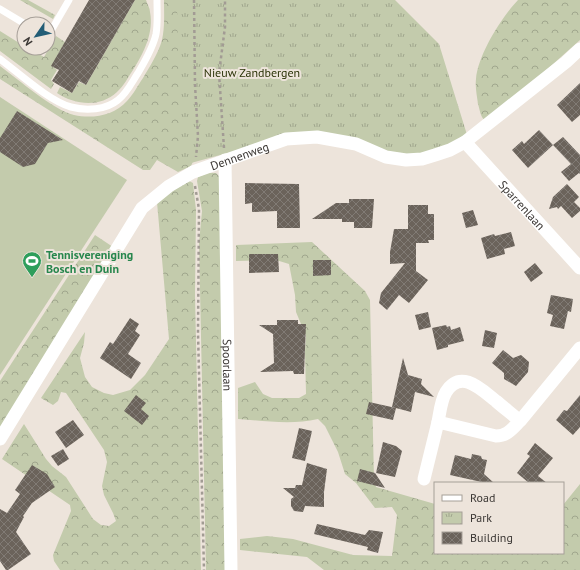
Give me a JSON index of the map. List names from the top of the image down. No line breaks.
{"streets":{"street":["Dennenweg","Sparrenlaan","Spoorlaan"]},"crossings":[["Dennenweg","Sparrenlaan"],["Dennenweg","Spoorlaan"]],"parks":["Nieuw Zandbergen"],"places":{"sports":["Tennisvereniging Bosch en Duin"]},"legend":["Road","Park","Building"],"north":"bottom left"}
